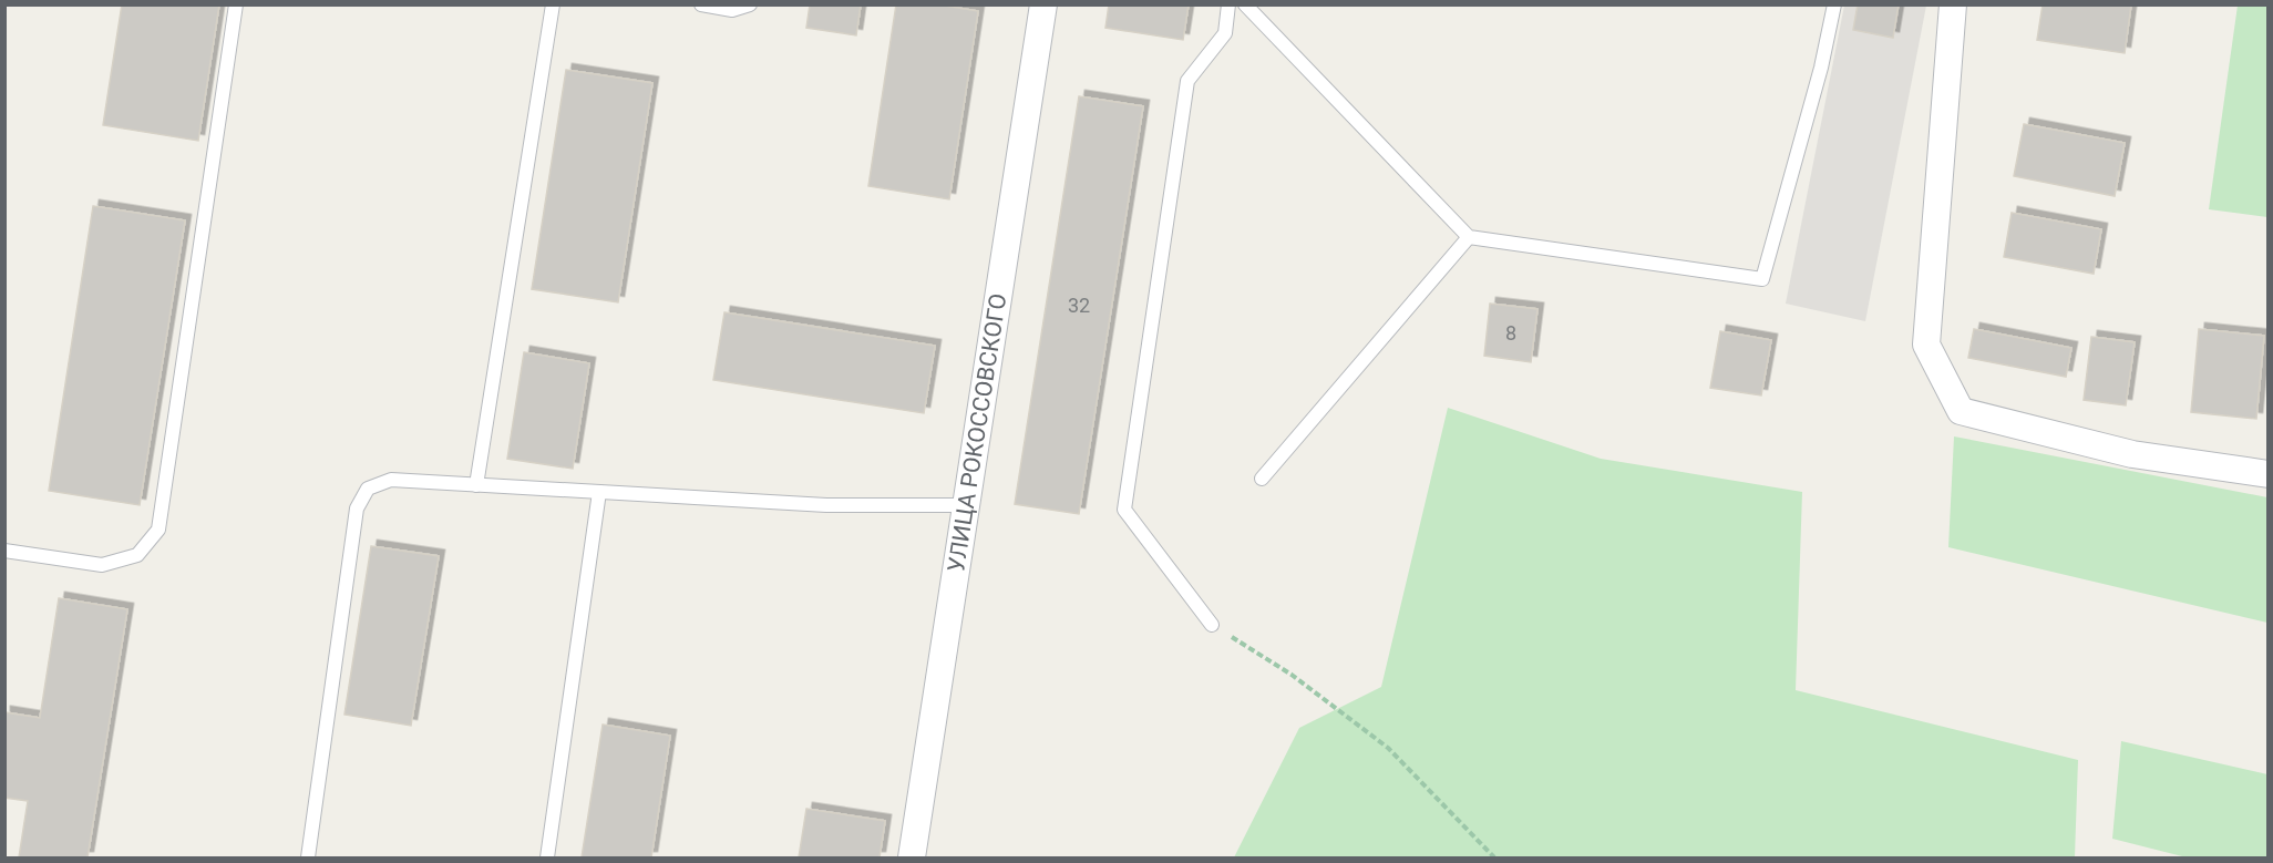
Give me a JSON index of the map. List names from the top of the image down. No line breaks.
{"streets":{"street":["УЛИЦА РОКОССОВСКОГО"]},"house_numbers":["32","8"]}
